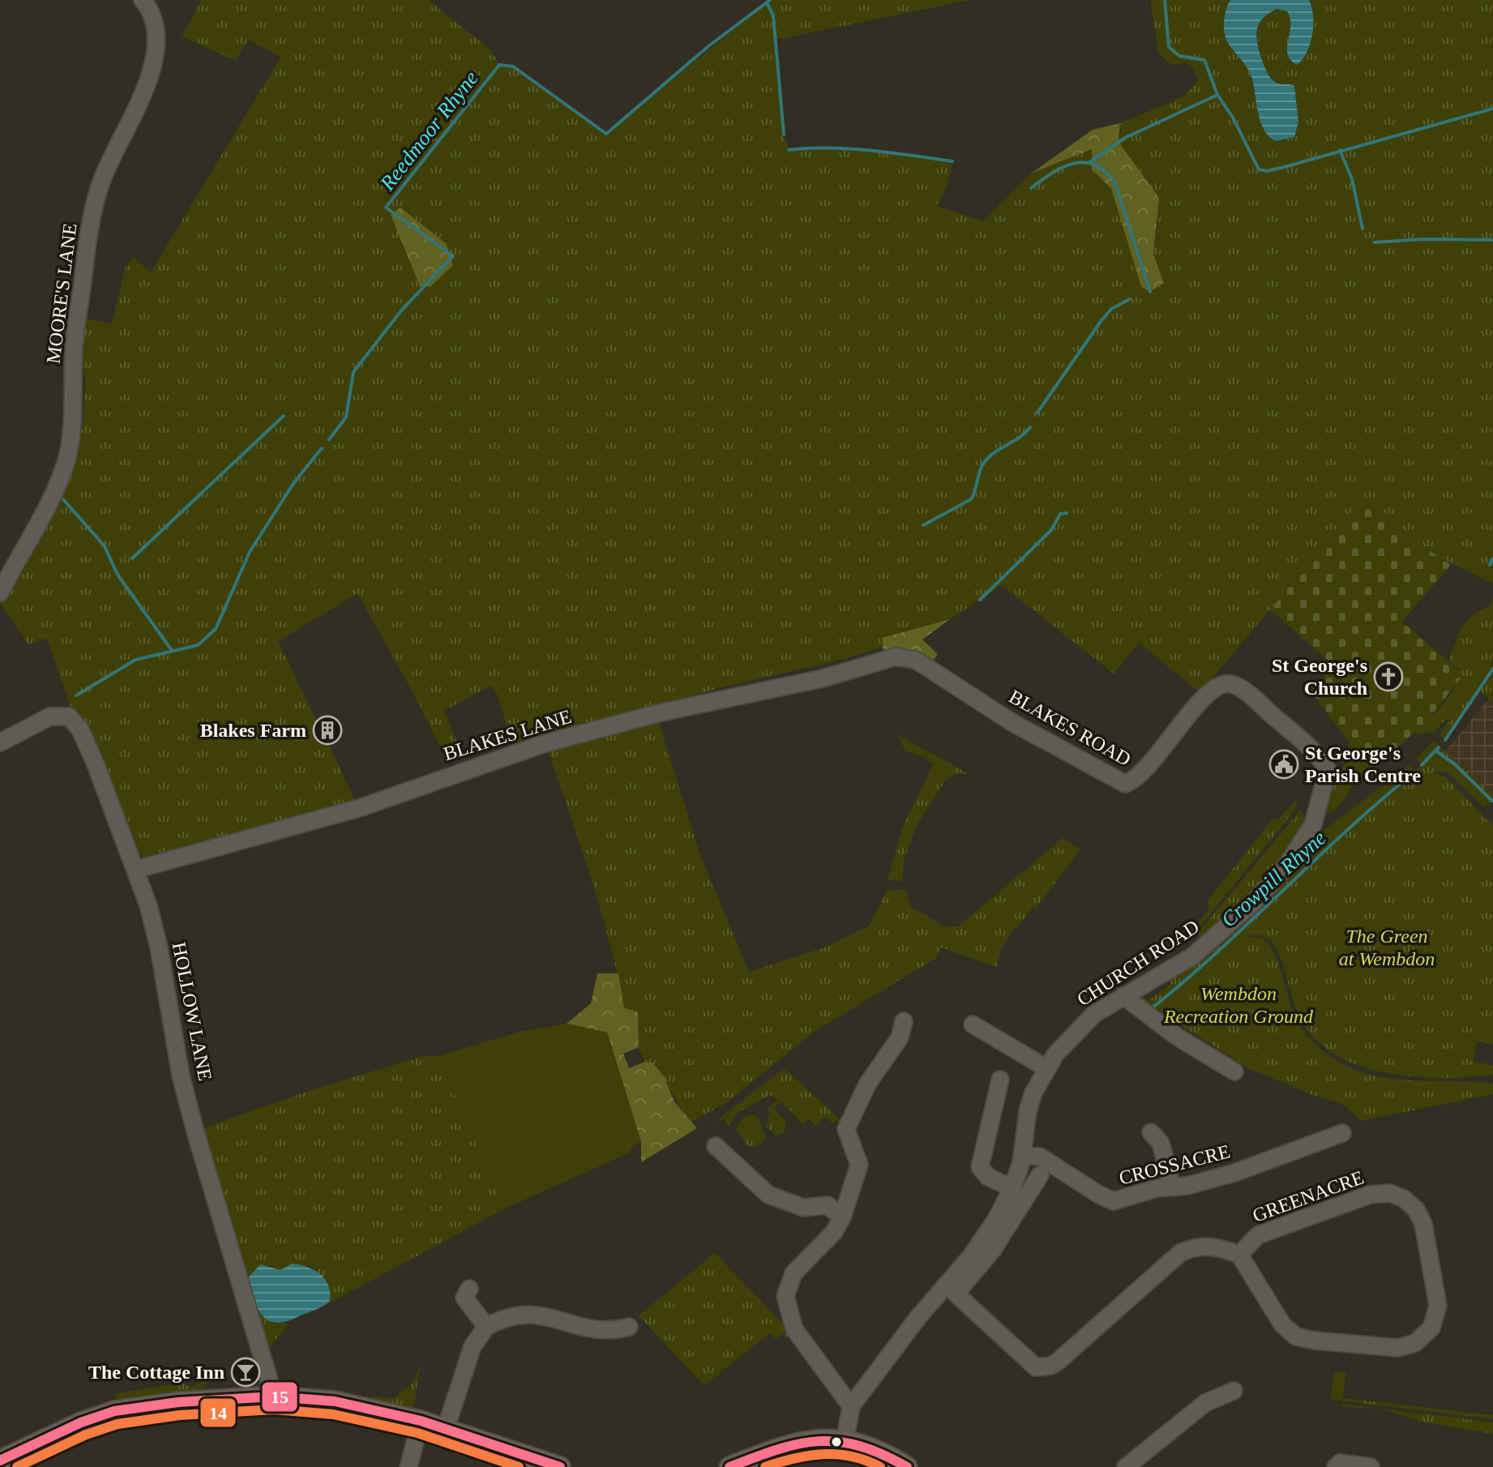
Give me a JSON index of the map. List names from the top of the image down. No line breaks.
{"streets":{"street":["MOORE'S LANE","BLAKES ROAD","BLAKES LANE","CHURCH ROAD","HOLLOW LANE","CROSSACRE","GREENACRE"]},"crossings":[["BLAKES ROAD","BLAKES LANE"],["BLAKES ROAD","CHURCH ROAD"],["BLAKES LANE","HOLLOW LANE"],["CHURCH ROAD","CROSSACRE"]],"water":["Reedmoor Rhyne","Crowpill Rhyne"],"parks":["The Green at Wembdon","Wembdon Recreation Ground"],"places":{"church":["St George's Church"],"building":["Blakes Farm"],"public building":["St George's Parish Centre"],"bar":["The Cottage Inn"]},"lines":["transit line 15","transit line 14"]}
